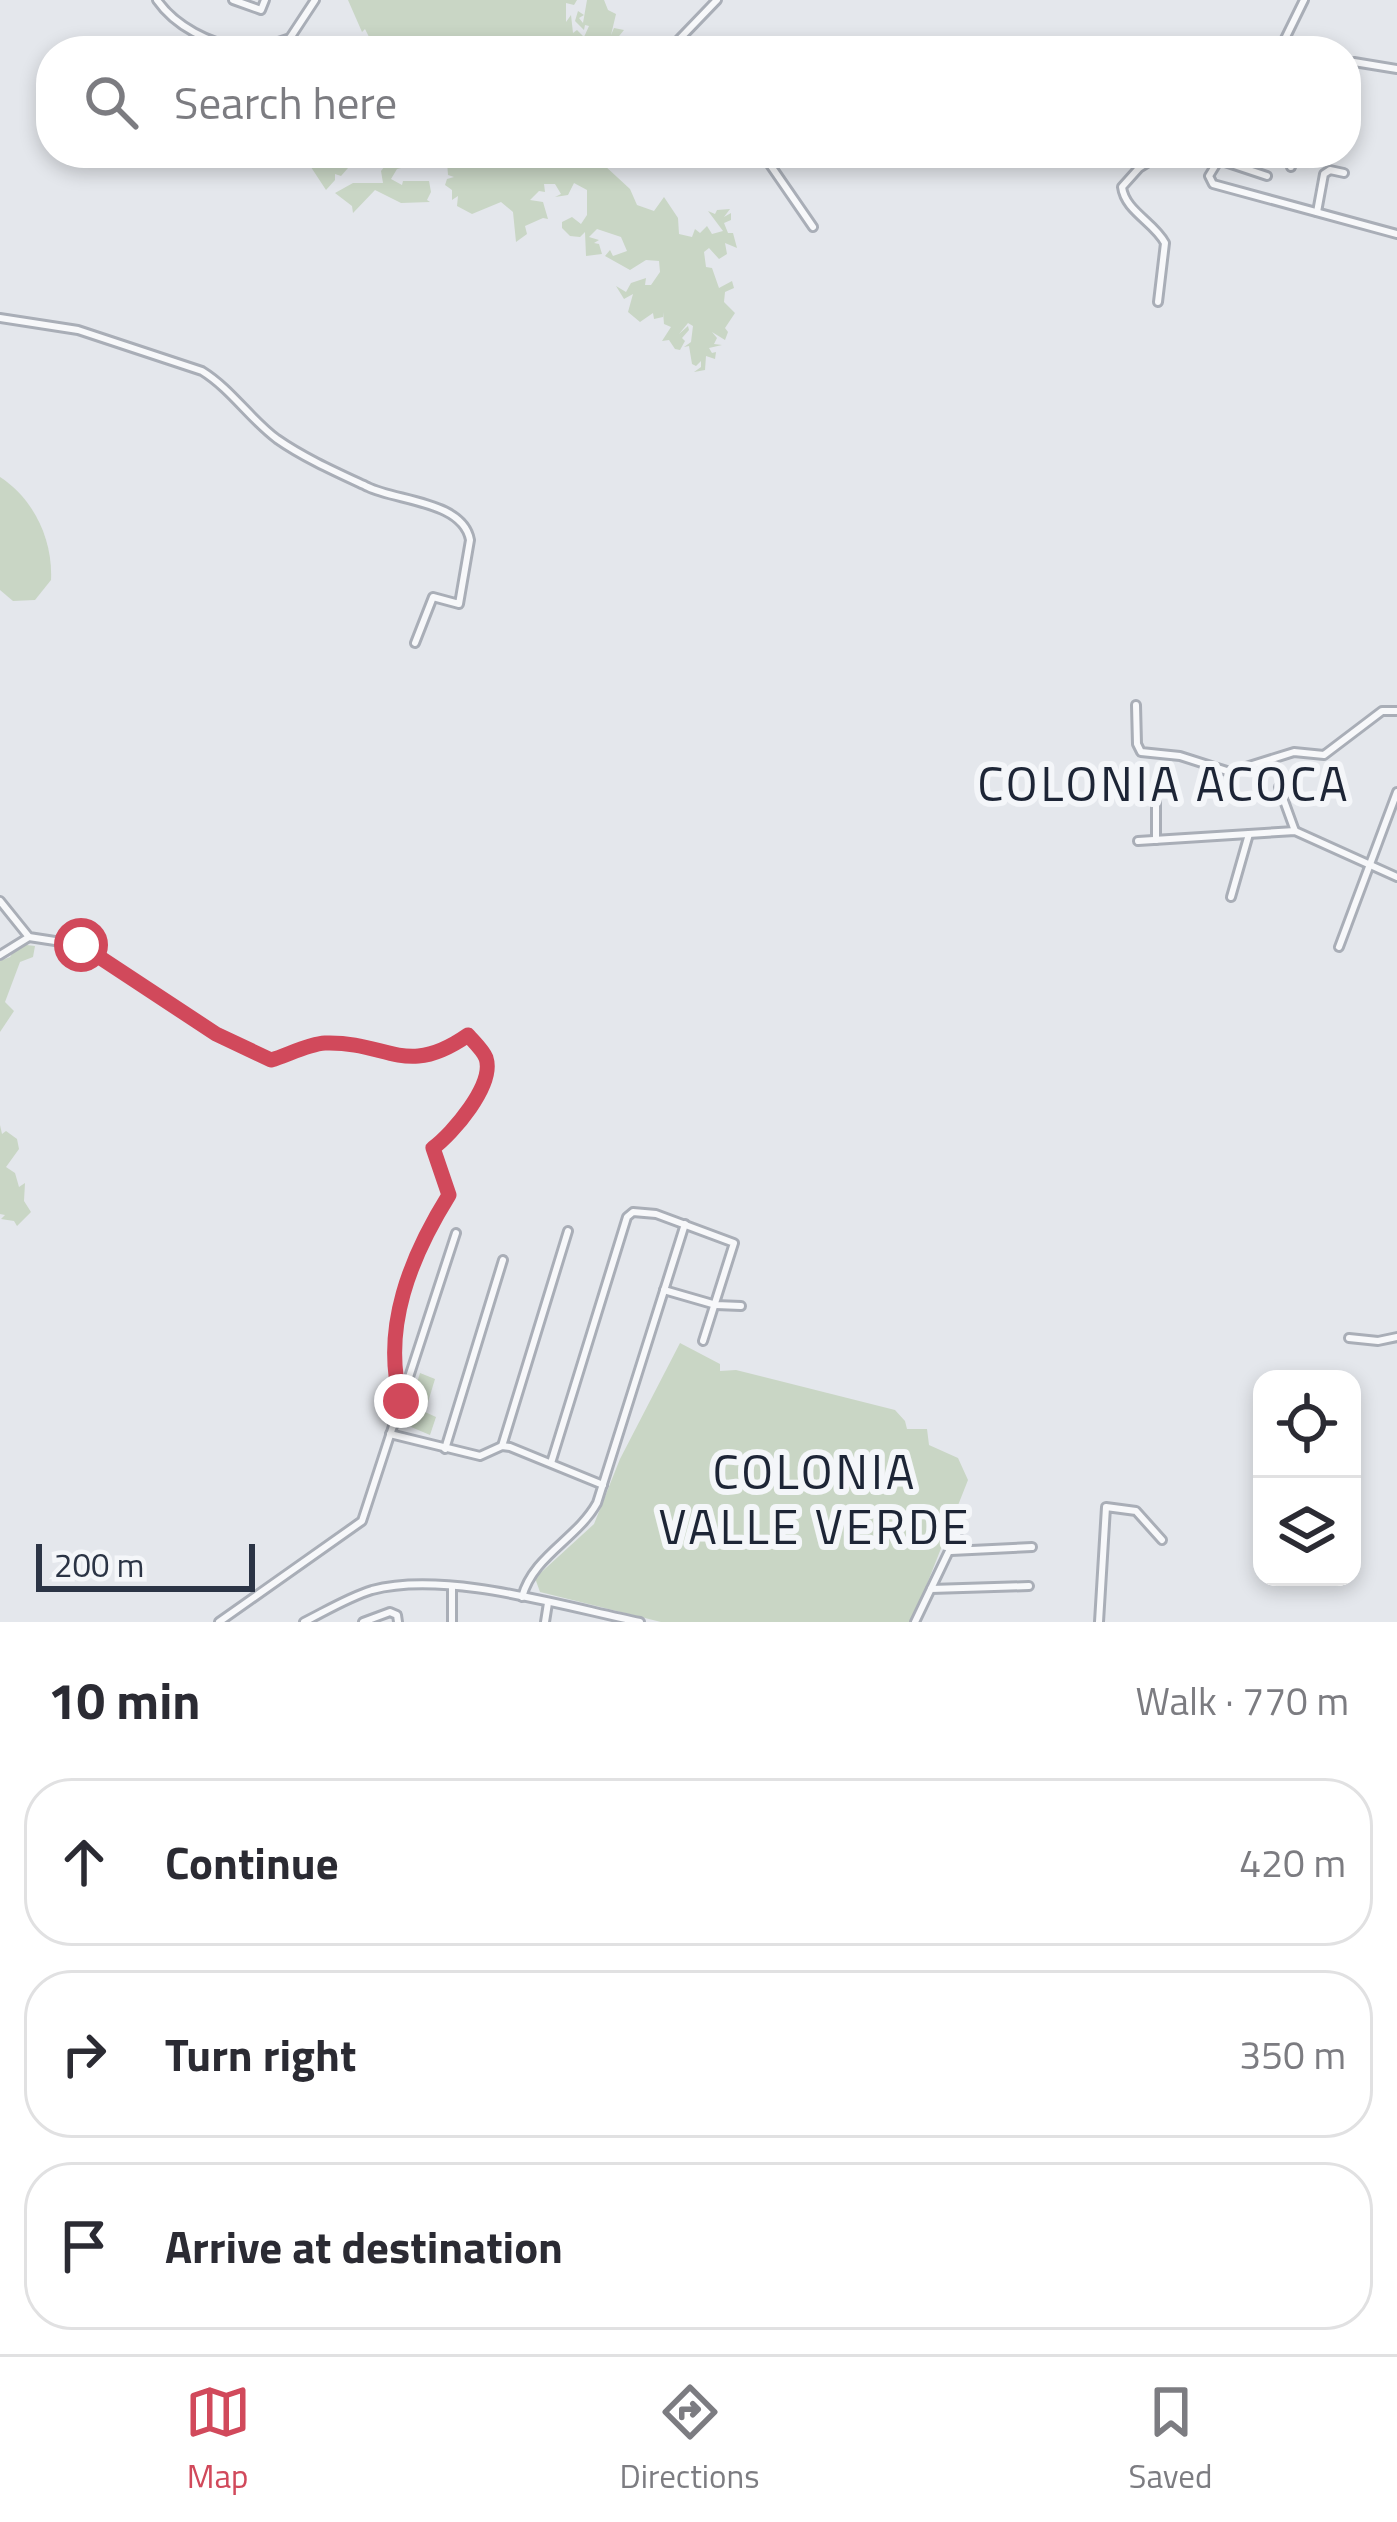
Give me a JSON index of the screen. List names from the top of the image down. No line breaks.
{"districts":["COLONIA ACOCA","COLONIA VALLE VERDE"],"scale_bar":"200 m","page":{"search":"Search here","scale":"200 m","heading":["10 min","Walk · 770 m"],"list":[["Continue","420 m"],["Turn right","350 m"],"Arrive at destination"],"nav":["Map","Directions","Saved"]}}
